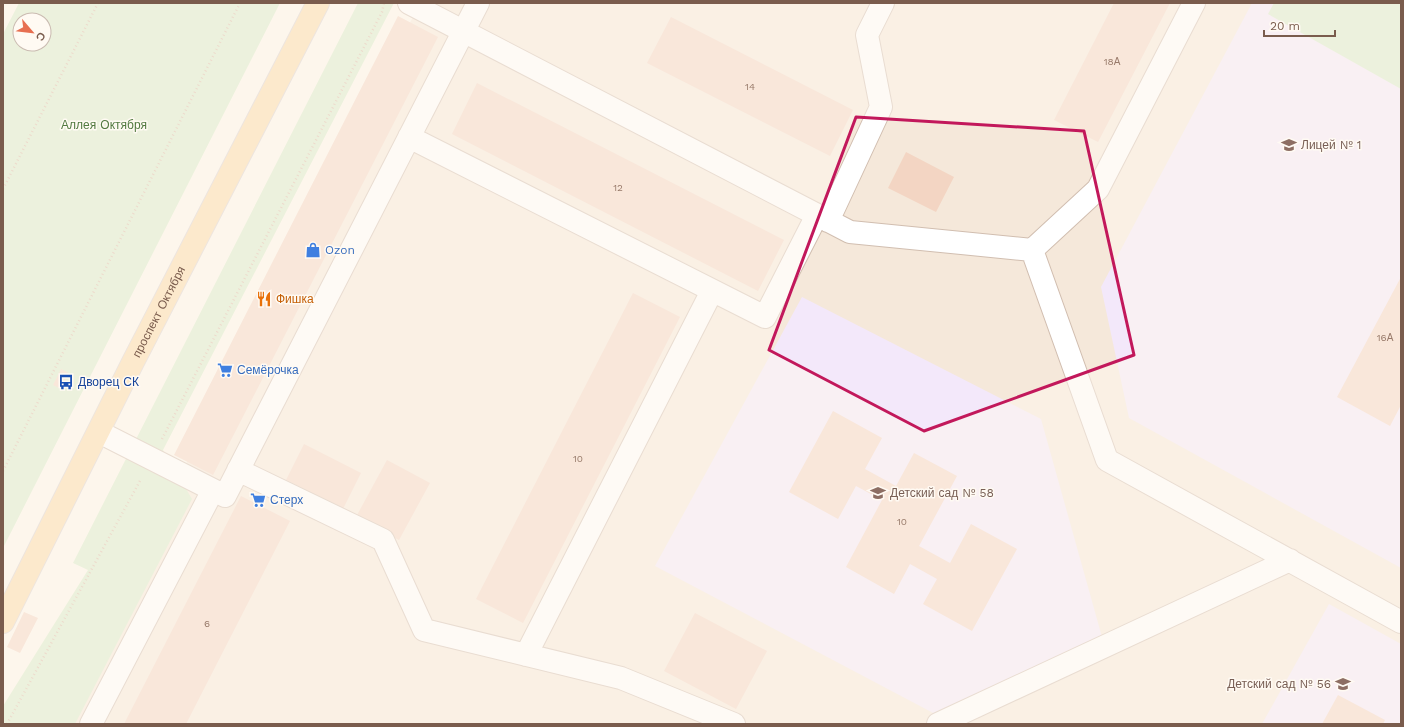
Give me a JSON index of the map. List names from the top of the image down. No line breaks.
{"streets":{"main road":["проспект Октября"]},"parks":["Аллея Октября"],"places":{"school or university":["Лицей № 1","Детский сад № 58","Детский сад № 56"],"shop":["Ozon"],"restaurant":["Фишка"],"supermarket":["Семёрочка","Стерх"],"bus stop":["Дворец СК"]},"house_numbers":["18А","14","12","16А","10","10","6"],"scale_bar":"20 m","north":"bottom right"}
